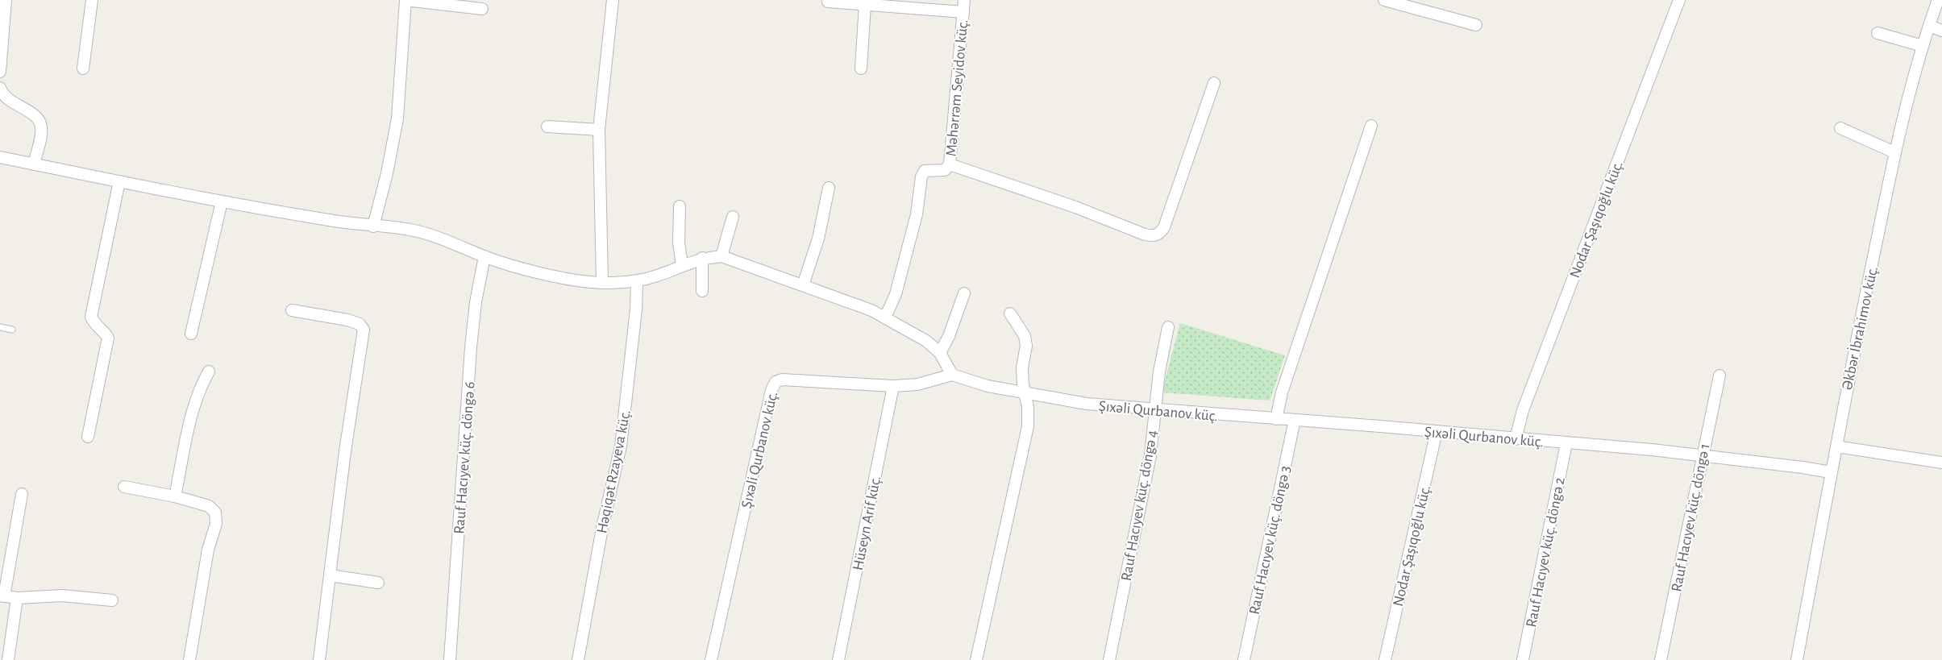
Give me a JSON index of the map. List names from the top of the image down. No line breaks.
{"streets":{"street":["Məhərrəm Seyidov küç.","Nodar Şaşıqoğlu küç.","Əkbər İbrahimov küç.","Şıxəli Qurbanov küç.","Rauf Hacıyev küç. döngə 6","Həqiqət Rzayeva küç.","Rauf Hacıyev küç. döngə 4","Rauf Hacıyev küç. döngə 1","Hüseyn Arif küç.","Rauf Hacıyev küç. döngə 3","Rauf Hacıyev küç. döngə 2"]},"crossings":[["Nodar Şaşıqoğlu küç.","Şıxəli Qurbanov küç."],["Əkbər İbrahimov küç.","Şıxəli Qurbanov küç."],["Şıxəli Qurbanov küç.","Rauf Hacıyev küç. döngə 4"],["Şıxəli Qurbanov küç.","Rauf Hacıyev küç. döngə 1"],["Şıxəli Qurbanov küç.","Hüseyn Arif küç."],["Şıxəli Qurbanov küç.","Rauf Hacıyev küç. döngə 3"],["Şıxəli Qurbanov küç.","Rauf Hacıyev küç. döngə 2"]]}
